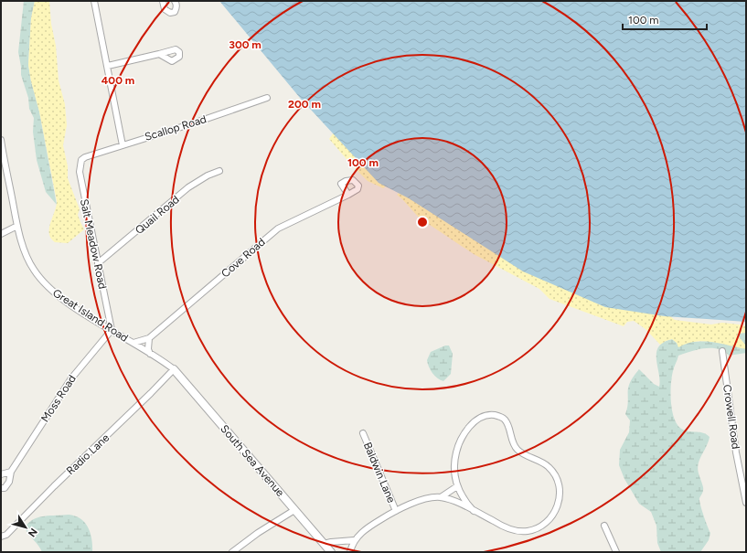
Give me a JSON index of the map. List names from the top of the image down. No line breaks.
{"streets":{"street":["Scallop Road","Quail Road","Salt Meadow Road","Cove Road","Great Island Road","Moss Road","Crowell Road","Radio Lane","South Sea Avenue","Baldwin Lane"]},"crossings":[["Scallop Road","Salt Meadow Road"],["Quail Road","Salt Meadow Road"],["Salt Meadow Road","Great Island Road"],["Salt Meadow Road","Moss Road"],["Cove Road","Great Island Road"],["Great Island Road","Moss Road"],["Great Island Road","Radio Lane"],["Great Island Road","South Sea Avenue"],["Radio Lane","South Sea Avenue"]],"scale_bar":"100 m","north":"bottom right","rings":["300 m","400 m","200 m","100 m"]}
